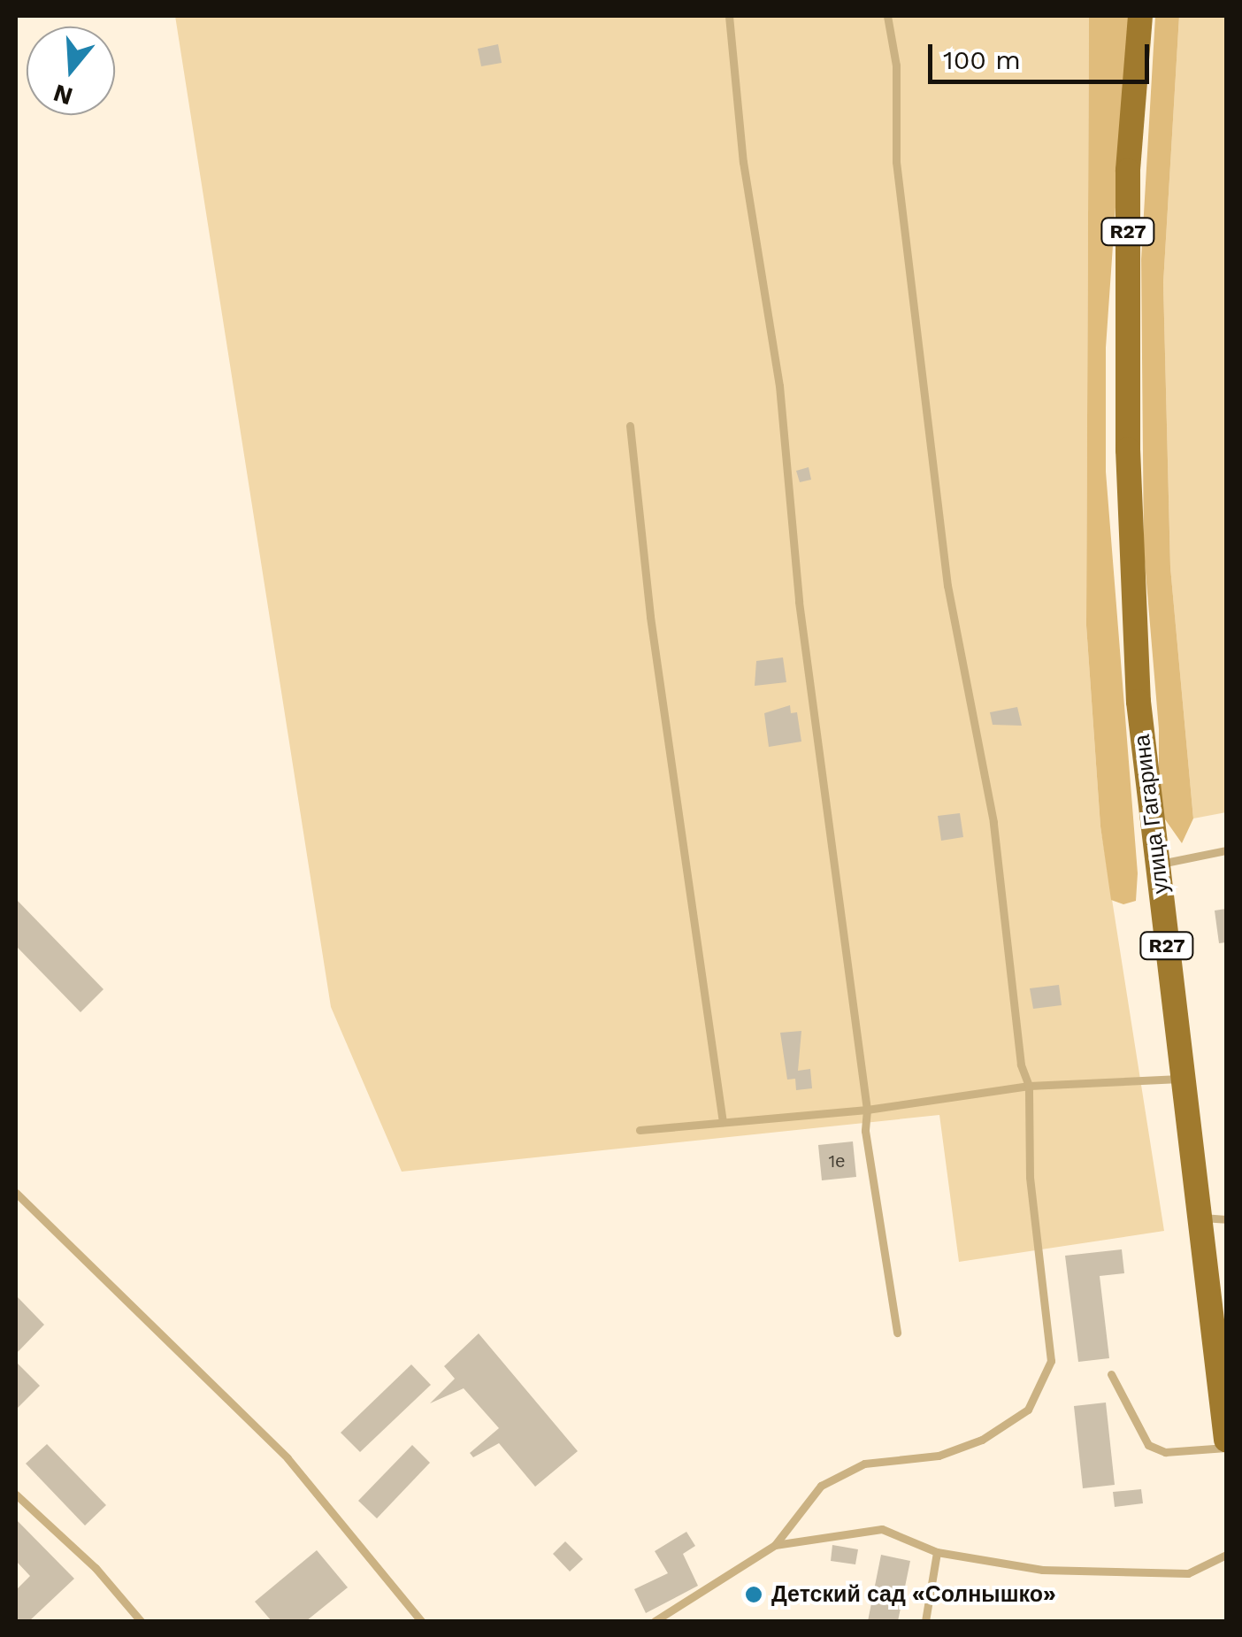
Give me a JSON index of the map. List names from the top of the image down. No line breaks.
{"streets":{"main road":["R27","улица Гагарина"]},"places":["Детский сад «Солнышко»"],"house_numbers":["1е"],"scale_bar":"100 m","north":"bottom"}
